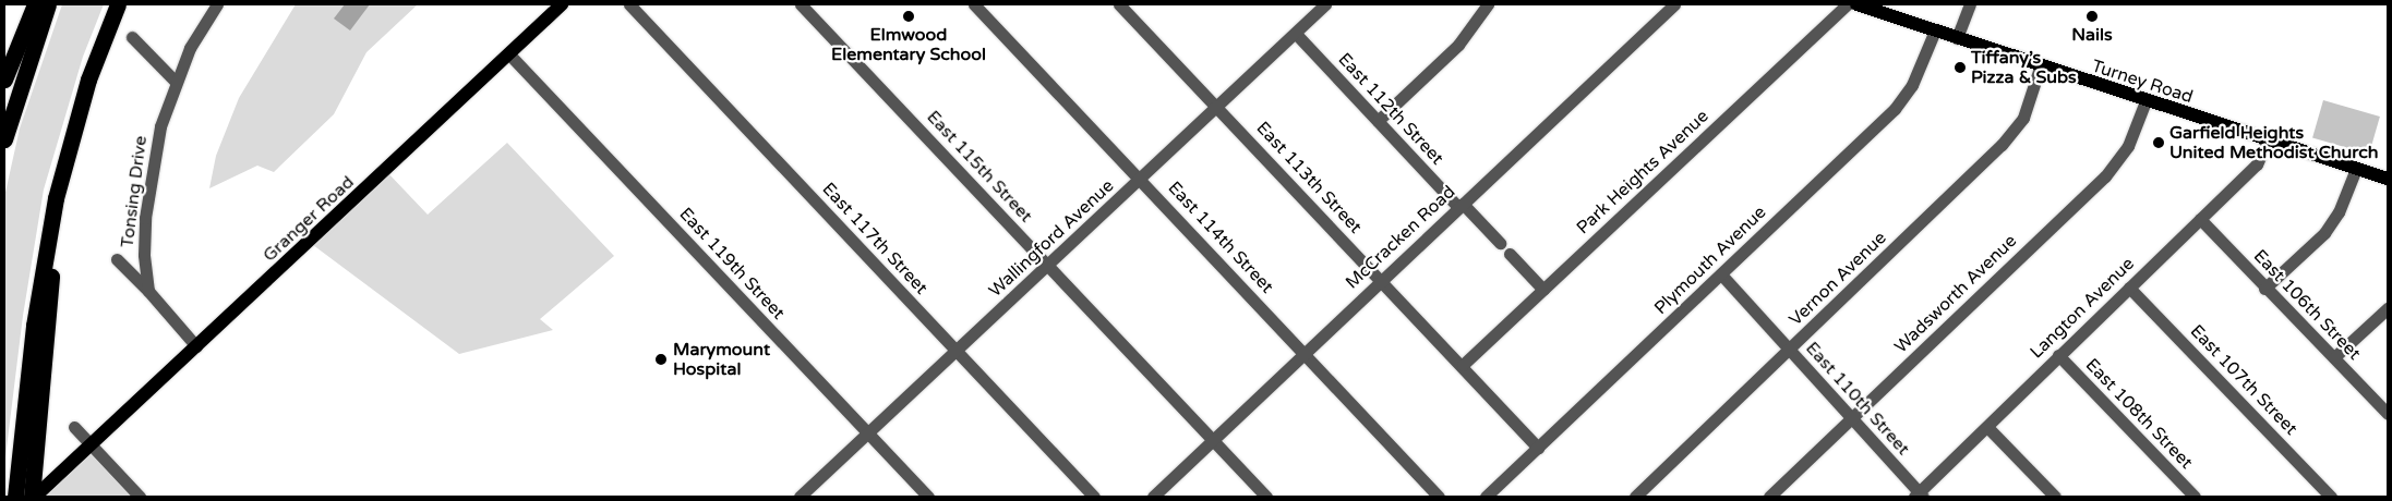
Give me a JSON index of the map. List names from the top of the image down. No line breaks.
{"streets":{"main road":["Turney Road","Granger Road"],"street":["East 112th Street","East 115th Street","Park Heights Avenue","East 113th Street","Tonsing Drive","East 114th Street","McCracken Road","East 117th Street","Wallingford Avenue","Plymouth Avenue","East 119th Street","Vernon Avenue","Wadsworth Avenue","East 106th Street","Langton Avenue","East 107th Street","East 110th Street","East 108th Street"]},"crossings":[["Turney Road","Plymouth Avenue"],["Turney Road","Vernon Avenue"],["Turney Road","Wadsworth Avenue"],["Turney Road","Langton Avenue"],["East 112th Street","McCracken Road"],["East 112th Street","Wallingford Avenue"],["East 115th Street","McCracken Road"],["East 115th Street","Wallingford Avenue"],["Park Heights Avenue","East 113th Street"],["East 113th Street","McCracken Road"],["East 113th Street","Wallingford Avenue"],["East 113th Street","Plymouth Avenue"],["Granger Road","East 119th Street"],["East 114th Street","McCracken Road"],["East 114th Street","Wallingford Avenue"],["East 117th Street","Wallingford Avenue"],["Wallingford Avenue","East 119th Street"],["Plymouth Avenue","East 110th Street"],["Vernon Avenue","East 110th Street"],["Wadsworth Avenue","East 110th Street"],["East 106th Street","Langton Avenue"],["Langton Avenue","East 107th Street"],["Langton Avenue","East 110th Street"],["Langton Avenue","East 108th Street"]],"places":["Elmwood Elementary School","Nails","Tiffany’s Pizza & Subs","Garfield Heights United Methodist Church","Marymount Hospital"]}
